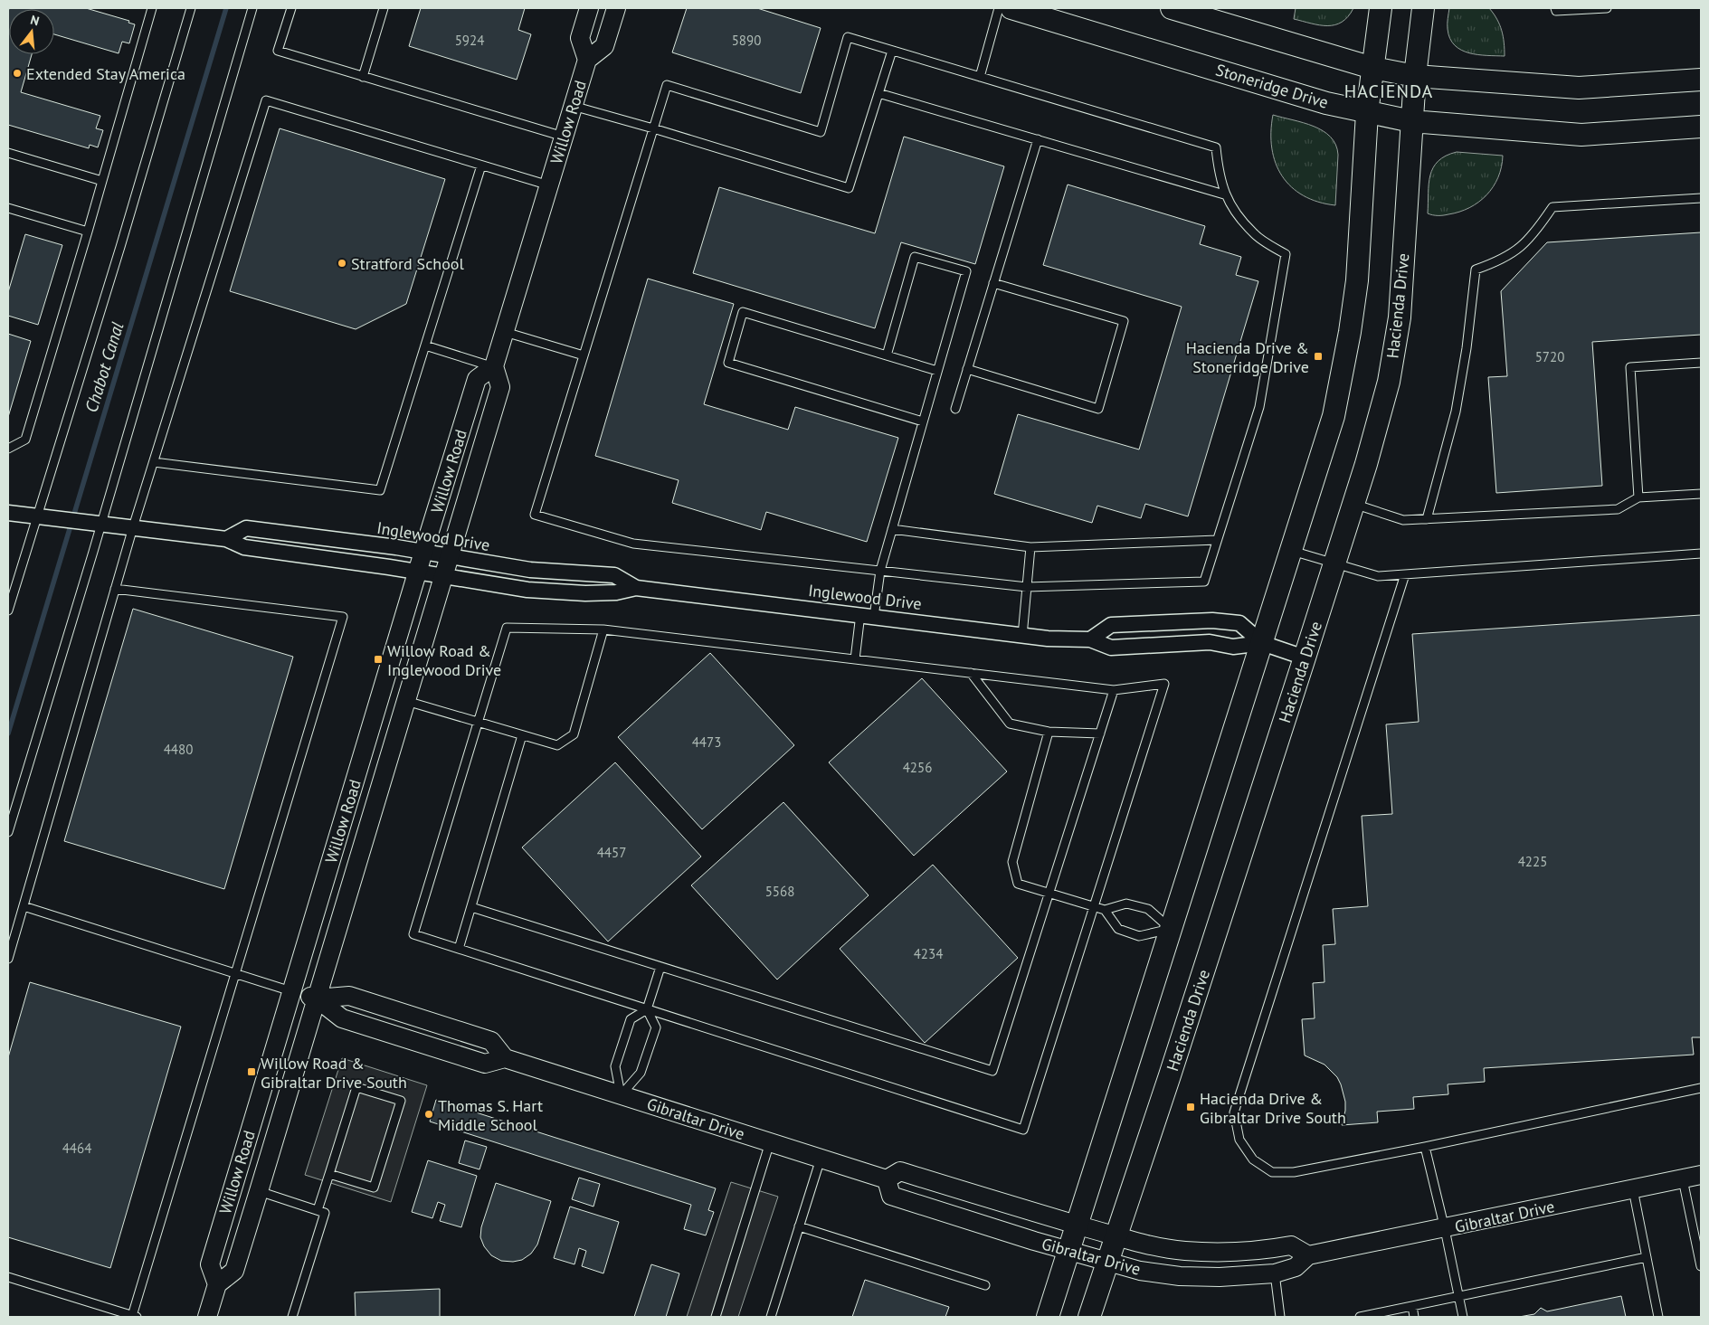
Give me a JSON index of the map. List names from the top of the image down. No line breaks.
{"streets":{"main road":["Stoneridge Drive","Hacienda Drive"],"street":["Willow Road","Inglewood Drive","Gibraltar Drive"]},"crossings":[["Stoneridge Drive","Hacienda Drive"],["Willow Road","Inglewood Drive"],["Willow Road","Gibraltar Drive"],["Hacienda Drive","Inglewood Drive"],["Hacienda Drive","Gibraltar Drive"]],"districts":["HACIENDA"],"water":["Chabot Canal"],"places":{"other":["Extended Stay America","Stratford School","Thomas S. Hart Middle School"],"transit":["Hacienda Drive & Stoneridge Drive","Willow Road & Inglewood Drive","Willow Road & Gibraltar Drive South","Hacienda Drive & Gibraltar Drive South"]},"house_numbers":["5924","5890","5720","4473","4480","4256","4457","4225","5568","4234","4464"],"north":"top"}
